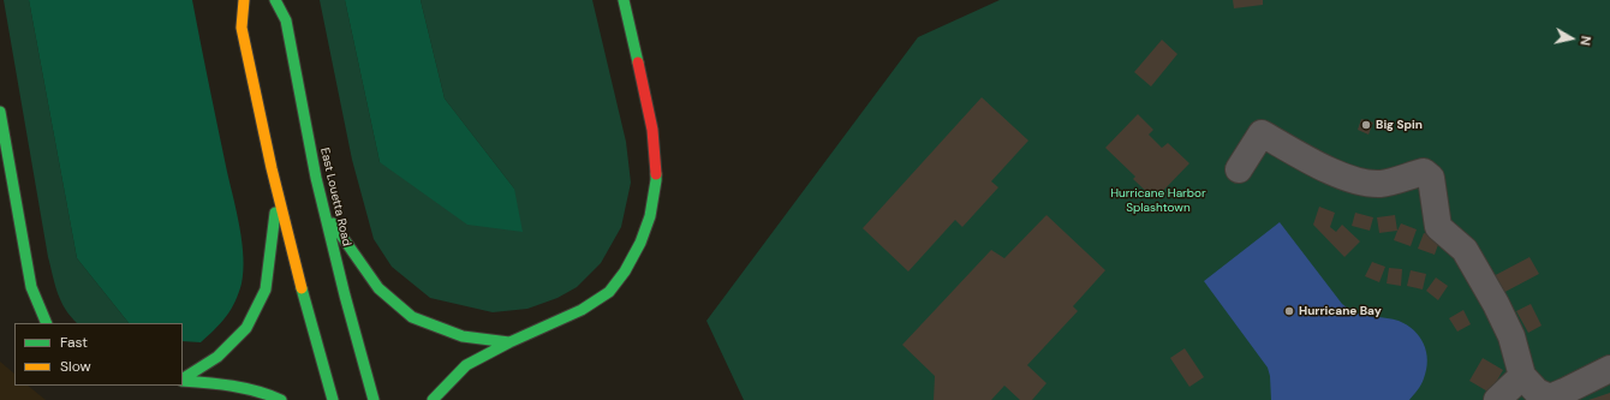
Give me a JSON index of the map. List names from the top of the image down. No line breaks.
{"streets":{"main road":["East Louetta Road"]},"parks":["Hurricane Harbor Splashtown"],"places":["Big Spin","Hurricane Bay"],"legend":["Fast","Slow"],"north":"right"}
